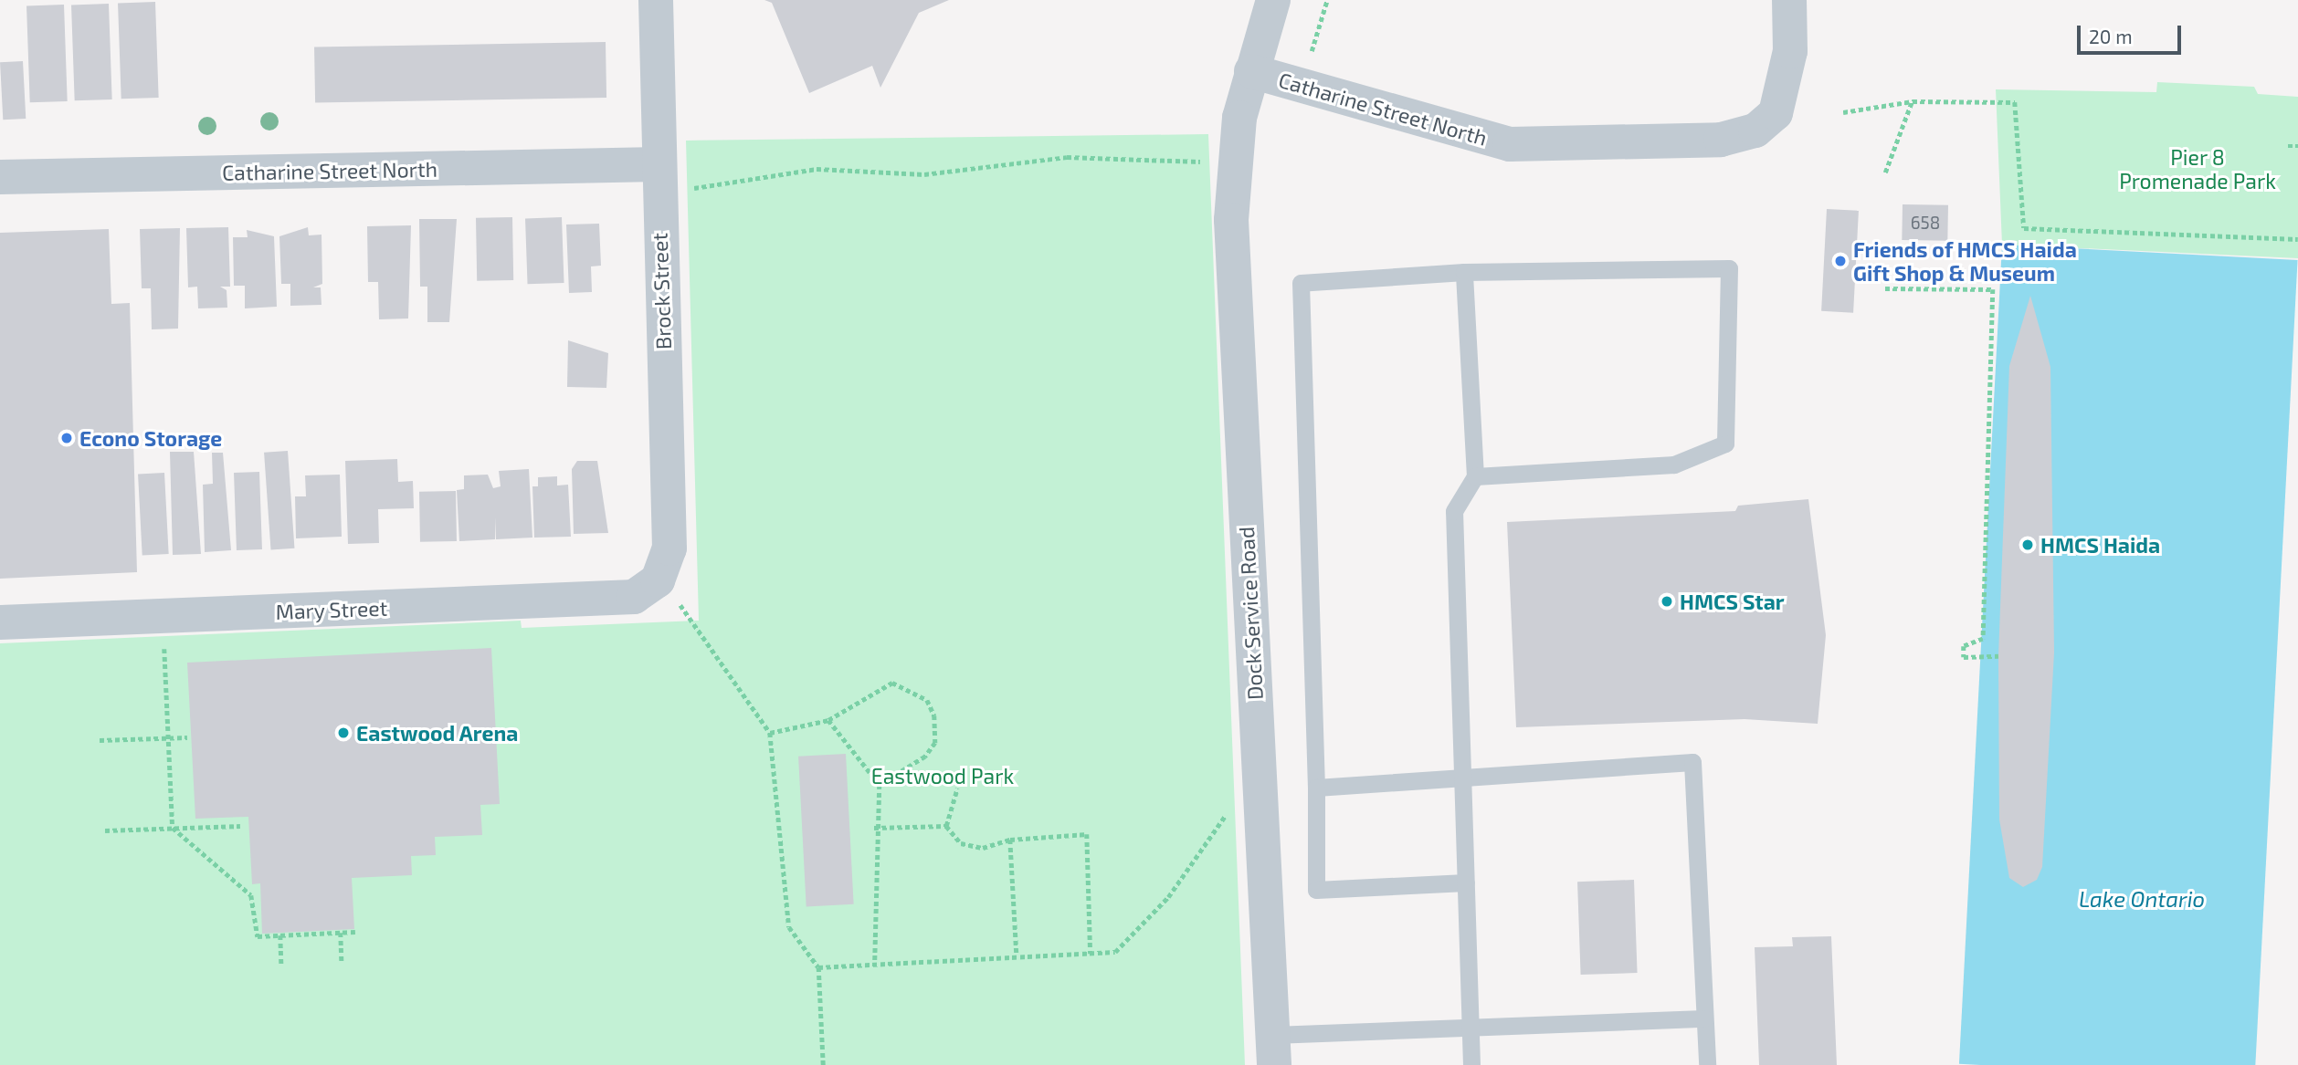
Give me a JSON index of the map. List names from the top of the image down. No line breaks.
{"streets":{"street":["Catharine Street North","Brock Street","Mary Street","Dock Service Road"]},"crossings":[["Catharine Street North","Brock Street"],["Catharine Street North","Dock Service Road"],["Brock Street","Mary Street"]],"water":["Lake Ontario"],"parks":["Pier 8 Promenade Park","Eastwood Park"],"places":["Friends of HMCS Haida Gift Shop & Museum","Econo Storage","HMCS Haida","HMCS Star","Eastwood Arena"],"house_numbers":["658"],"scale_bar":"20 m"}
